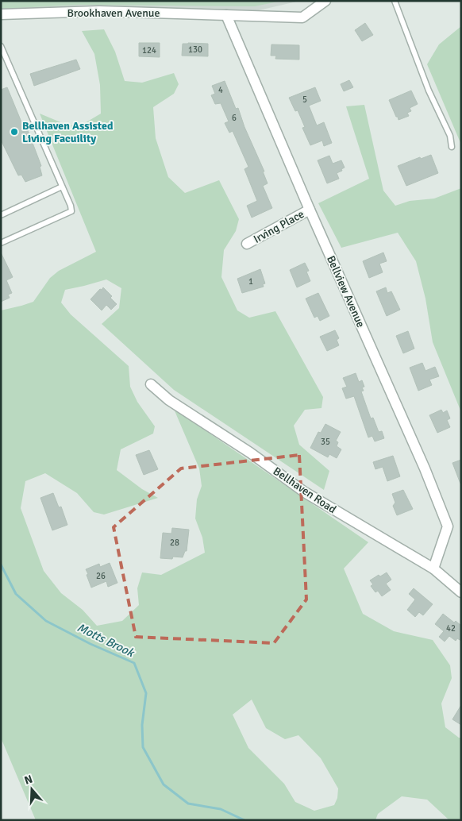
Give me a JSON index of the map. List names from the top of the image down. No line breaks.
{"streets":{"street":["Brookhaven Avenue","Irving Place","Bellview Avenue","Bellhaven Road"]},"crossings":[["Brookhaven Avenue","Bellview Avenue"],["Irving Place","Bellview Avenue"],["Bellview Avenue","Bellhaven Road"]],"water":["Motts Brook"],"places":["Bellhaven Assisted Living Facuility"],"house_numbers":["130","124","4","5","6","1","35","28","26","42"],"north":"top"}
